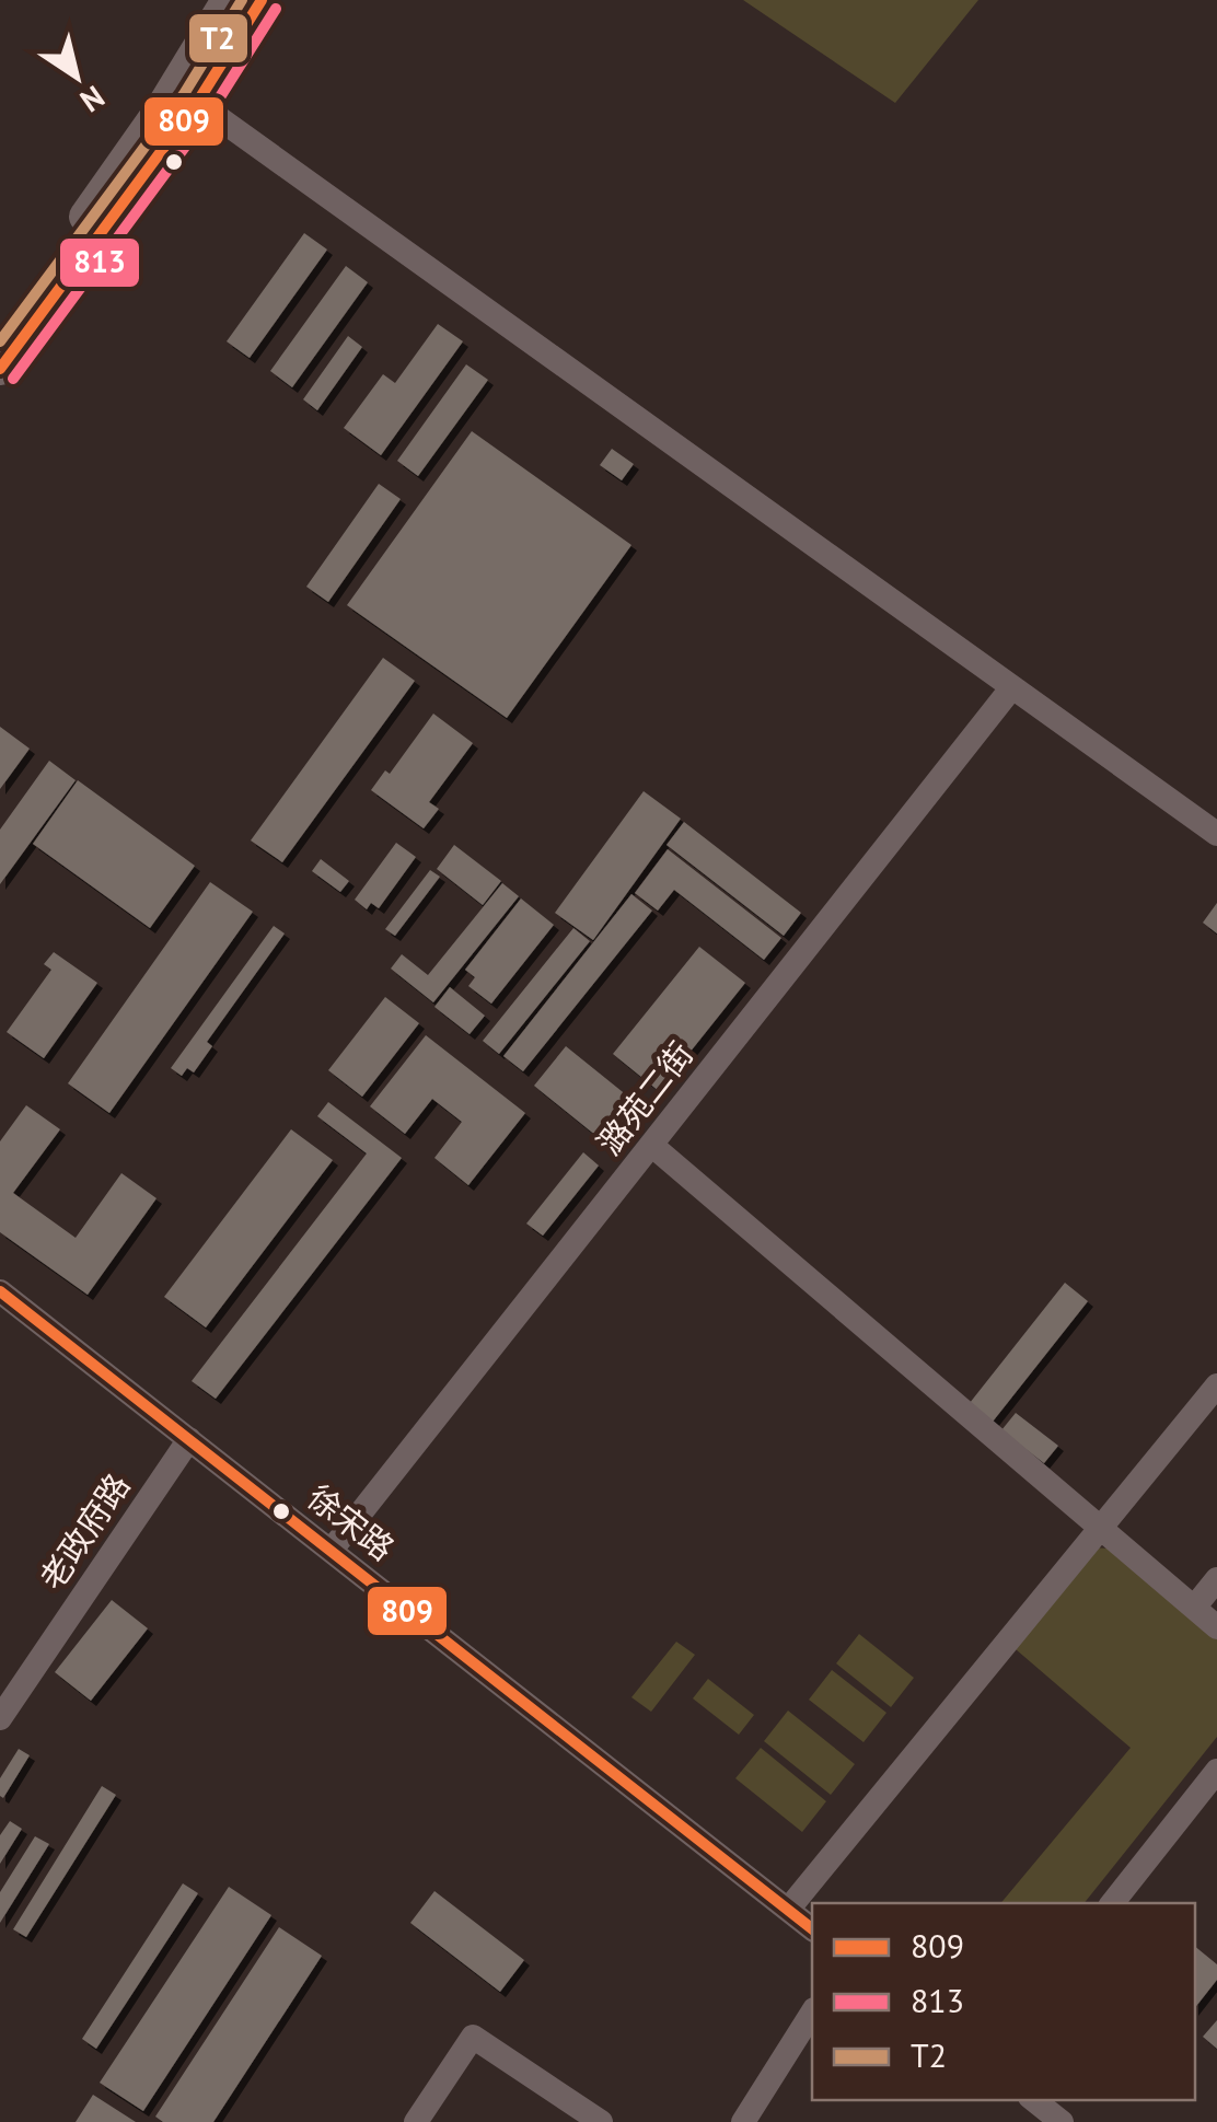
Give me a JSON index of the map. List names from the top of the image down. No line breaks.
{"streets":{"street":["潞苑二街","徐宋路","老政府路"]},"crossings":[["潞苑二街","徐宋路"],["徐宋路","老政府路"]],"lines":["transit line 809","transit line T2","transit line 813"],"legend":["809","813","T2"],"north":"bottom right"}
